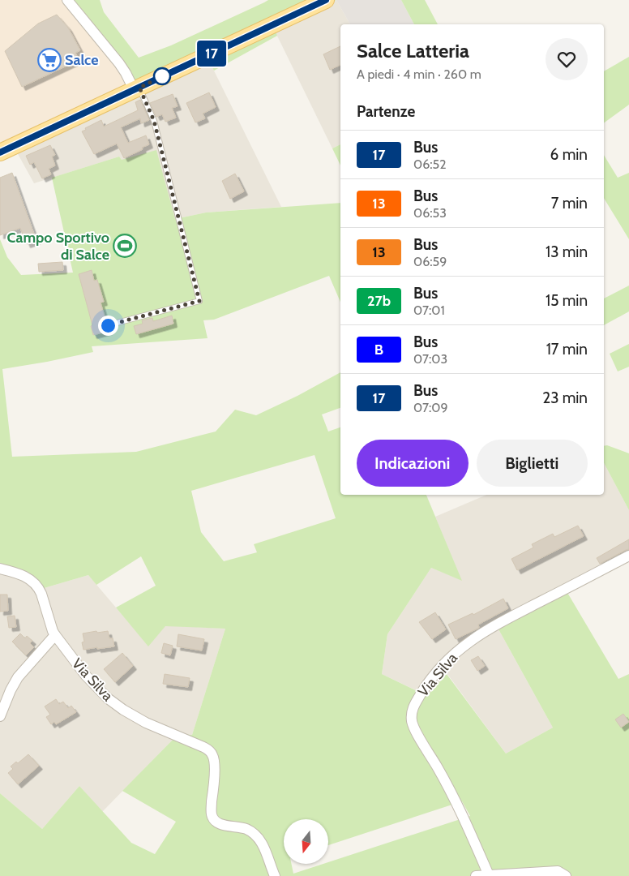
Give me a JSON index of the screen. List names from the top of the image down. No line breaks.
{"streets":{"street":["Via Silva"]},"places":{"supermarket":["Salce"],"sports":["Campo Sportivo di Salce"]},"lines":["bus line 17"],"north":"bottom","page":{"on_map":"17","heading":[["Salce Latteria","A piedi · 4 min · 260 m"],"Partenze"],"list":[{"mark":"17","name":"Bus","note":"06:52","value":"6 min"},{"mark":"13","name":"Bus","note":"06:53","value":"7 min"},{"mark":"13","name":"Bus","note":"06:59","value":"13 min"},{"mark":"27b","name":"Bus","note":"07:01","value":"15 min"},{"mark":"B","name":"Bus","note":"07:03","value":"17 min"},{"mark":"17","name":"Bus","note":"07:09","value":"23 min"}],"buttons":["Indicazioni","Biglietti"]}}
